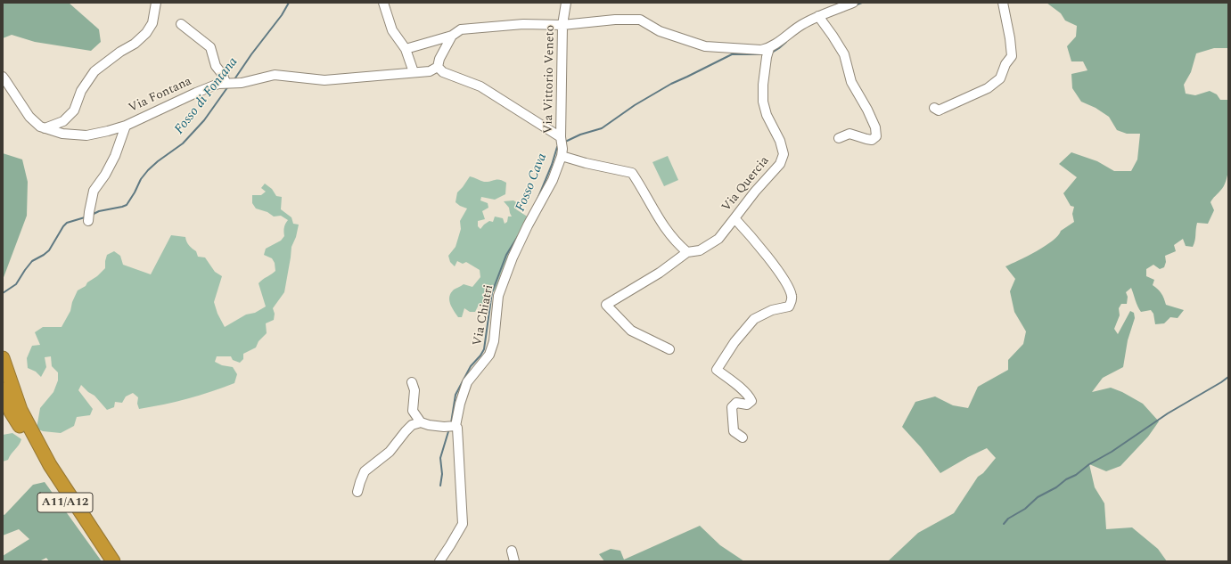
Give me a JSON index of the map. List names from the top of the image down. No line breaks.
{"streets":{"highway":["A11/A12"],"street":["Via Vittorio Veneto","Via Fontana","Via Quercia","Via Chiatri"]},"crossings":[["Via Vittorio Veneto","Via Chiatri"]],"water":["Fosso di Fontana","Fosso Cava"]}
